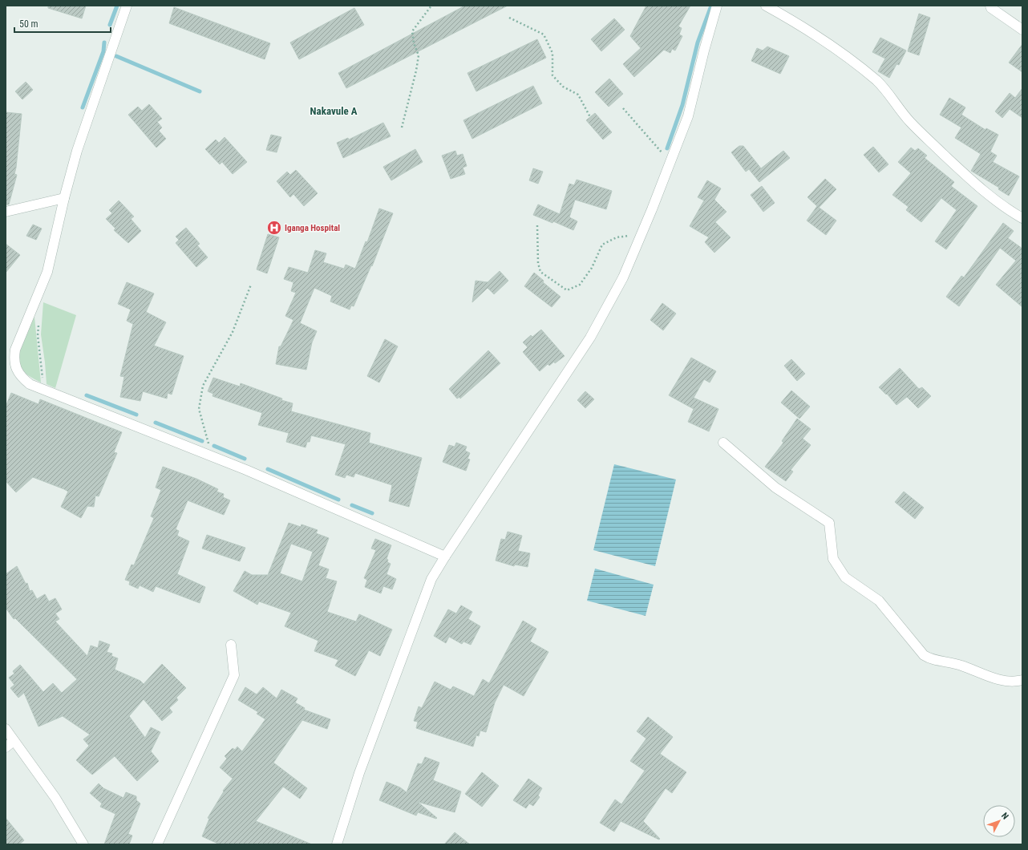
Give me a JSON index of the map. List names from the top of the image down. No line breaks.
{"districts":["Nakavule A"],"places":{"hospital":["Iganga Hospital"]},"scale_bar":"50 m","north":"top right"}
